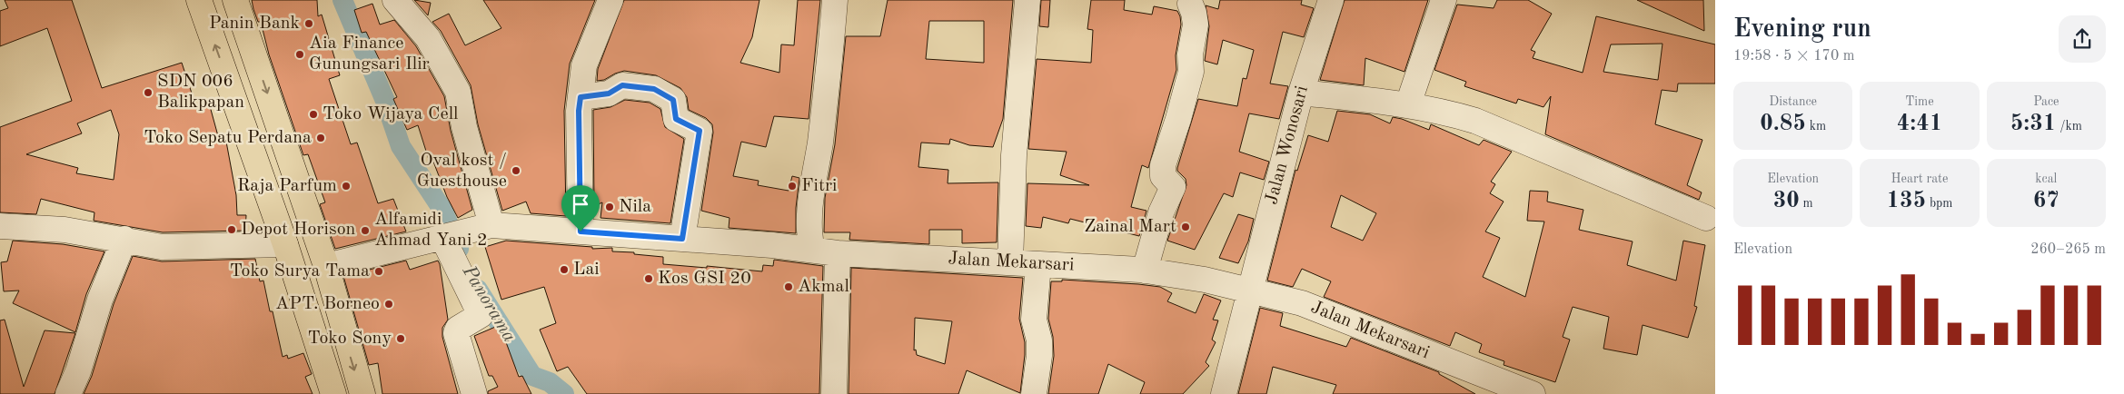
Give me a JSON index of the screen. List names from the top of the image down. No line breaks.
{"streets":{"street":["Jalan Wonosari","Jalan Mekarsari"]},"crossings":[["Jalan Wonosari","Jalan Mekarsari"]],"water":["Panorama"],"places":["Panin Bank","Aia Finance Gunungsari Ilir","SDN 006 Balikpapan","Toko Wijaya Cell","Toko Sepatu Perdana","Oval kost / Guesthouse","Raja Parfum","Fitri","Nila","Zainal Mart","Depot Horison","Alfamidi Ahmad Yani 2","Lai","Toko Surya Tama","Kos GSI 20","Akmal","APT. Borneo","Toko Sony"],"page":{"heading":["Evening run","19:58 · 5 × 170 m"],"stats":[["Distance","0.85 km"],["Time","4:41"],["Pace","5:31 /km"],["Elevation","30 m"],["Heart rate","135 bpm"],["kcal","67"]],"chart":["Elevation","260–265 m"]}}
